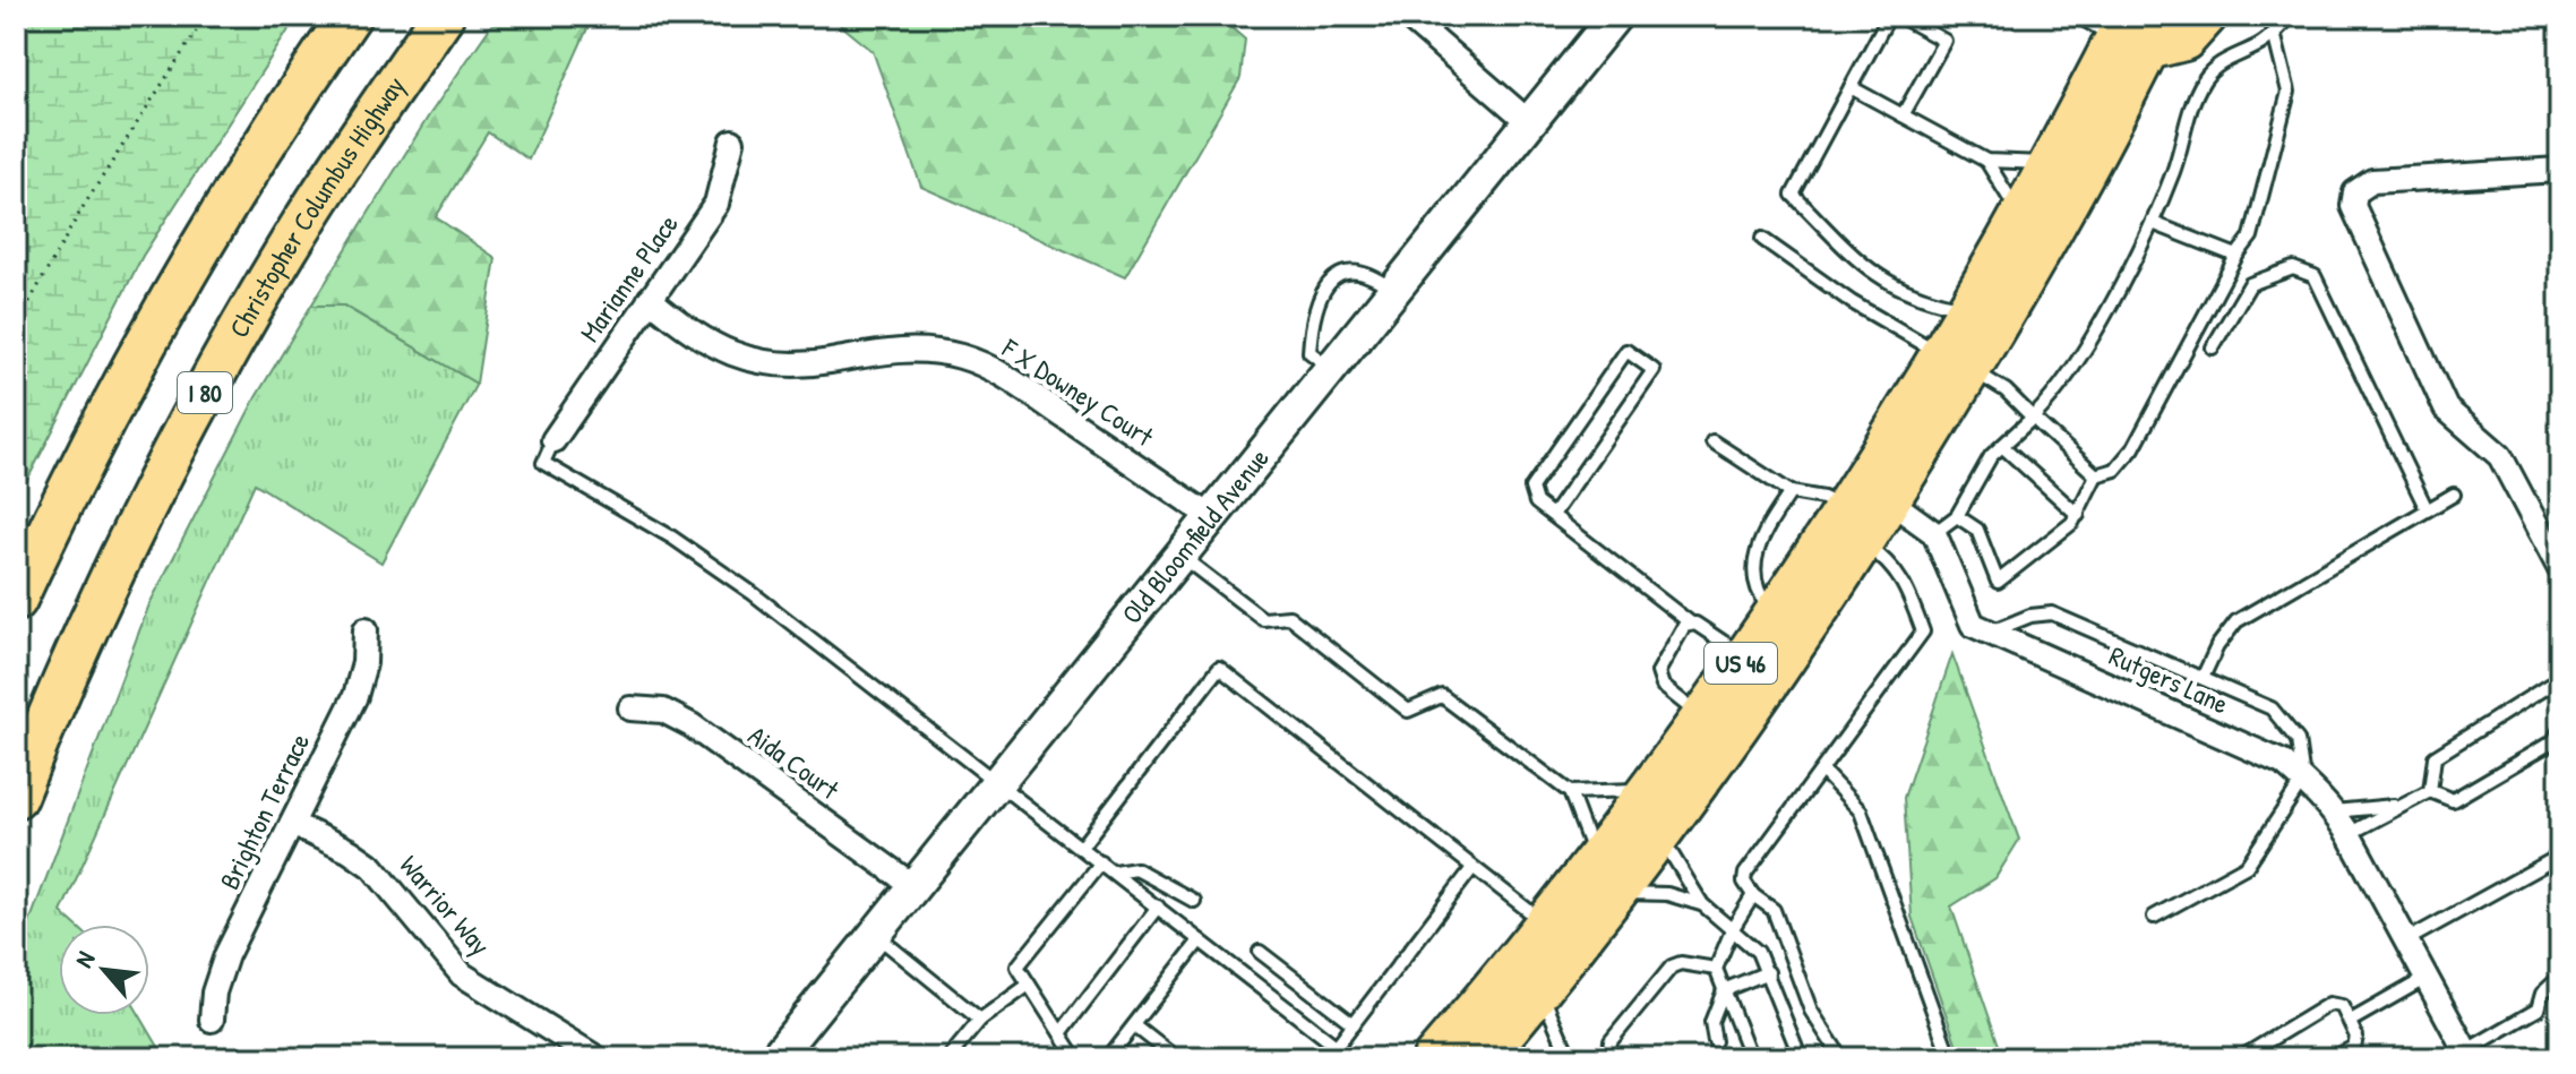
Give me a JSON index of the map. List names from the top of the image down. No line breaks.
{"streets":{"highway":["Christopher Columbus Highway","I 80","US 46"],"street":["Marianne Place","F X Downey Court","Old Bloomfield Avenue","Rutgers Lane","Aida Court","Brighton Terrace","Warrior Way"]},"crossings":[["Marianne Place","F X Downey Court"],["F X Downey Court","Old Bloomfield Avenue"],["Old Bloomfield Avenue","Aida Court"],["Brighton Terrace","Warrior Way"]],"north":"top left"}
